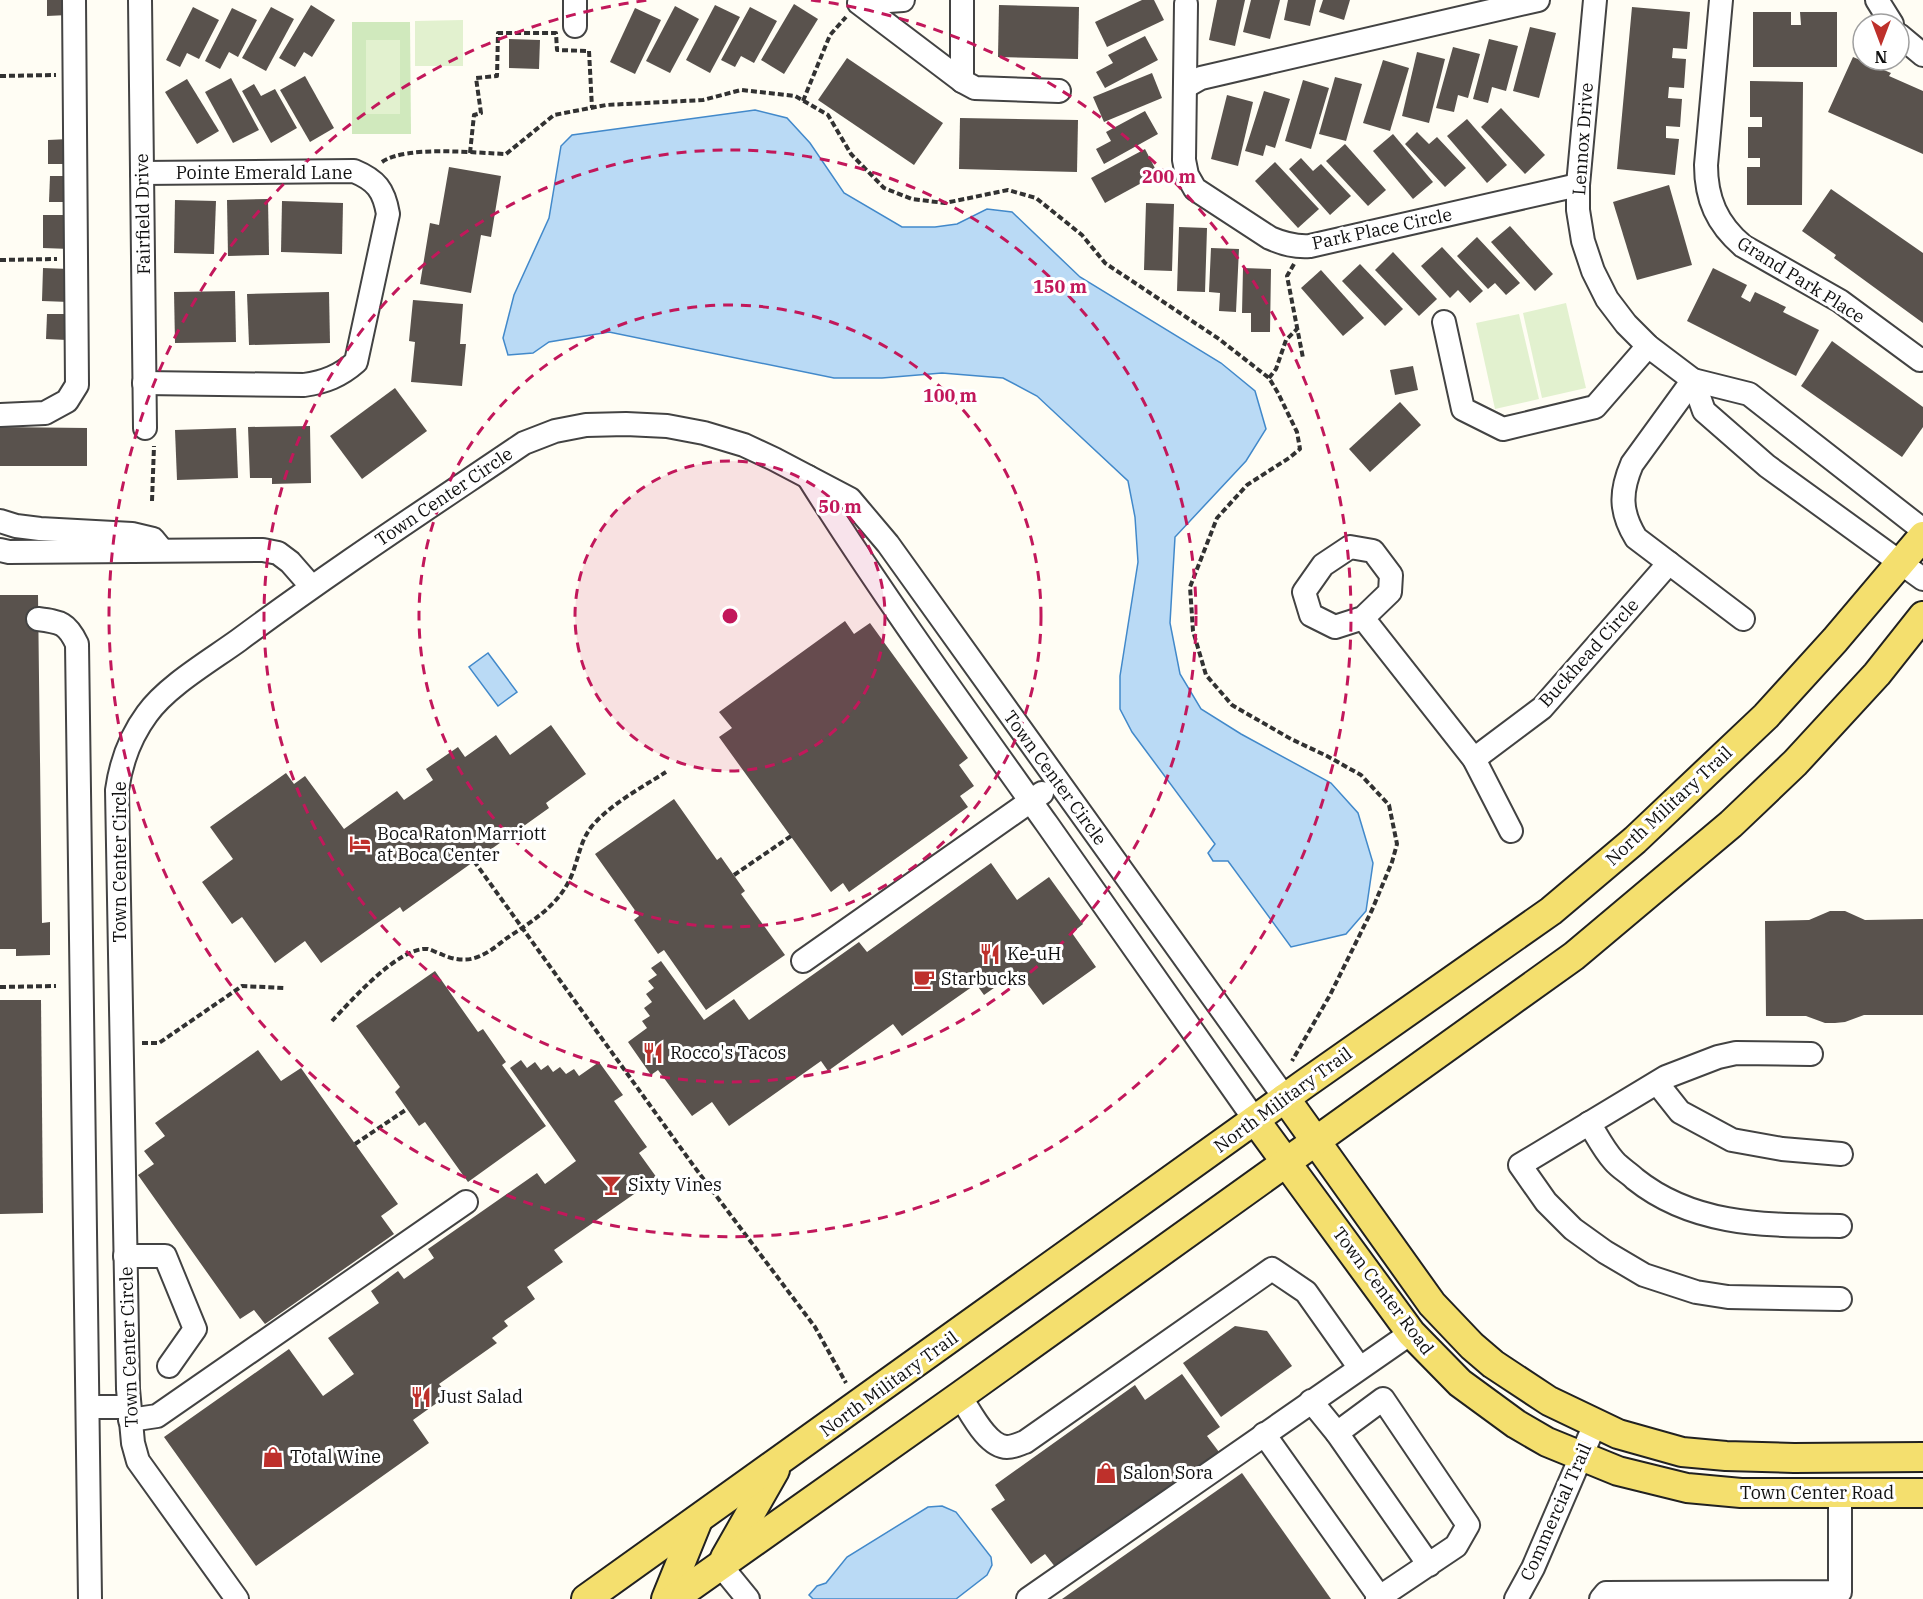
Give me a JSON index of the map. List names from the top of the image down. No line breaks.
{"streets":{"main road":["North Military Trail","Town Center Road"],"street":["Lennox Drive","Pointe Emerald Lane","Fairfield Drive","Park Place Circle","Grand Park Place","Town Center Circle","Buckhead Circle","Commercial Trail"]},"crossings":[["Lennox Drive","Park Place Circle"],["Pointe Emerald Lane","Fairfield Drive"],["Town Center Circle","North Military Trail"],["Town Center Circle","Town Center Road"],["North Military Trail","Town Center Road"],["Town Center Road","Commercial Trail"]],"places":{"hotel":["Boca Raton Marriott at Boca Center"],"restaurant":["Ke-uH","Rocco's Tacos","Just Salad"],"cafe":["Starbucks"],"bar":["Sixty Vines"],"shop":["Total Wine","Salon Sora"]},"north":"bottom","rings":["200 m","150 m","100 m","50 m"]}
